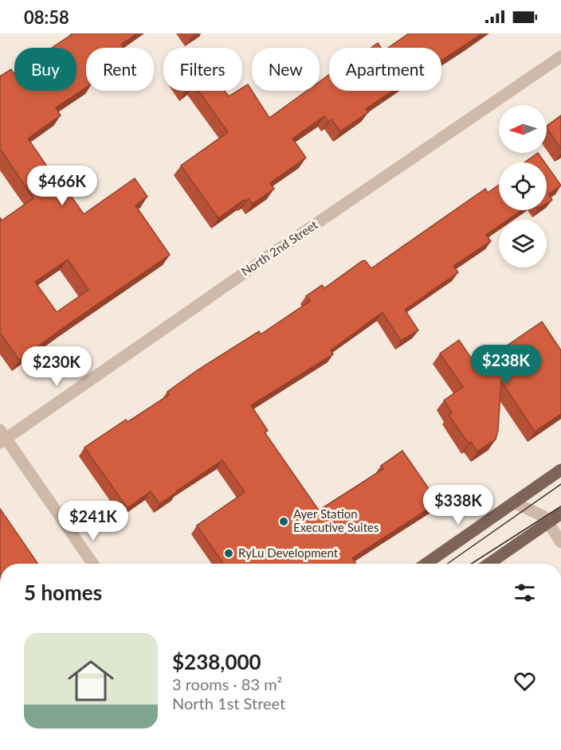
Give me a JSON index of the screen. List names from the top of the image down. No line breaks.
{"streets":{"street":["North 2nd Street"]},"places":["Ayer Station Executive Suites","RyLu Development"],"north":"left","page":{"status":"08:58","chip":["Buy","Rent","Filters","New","Apartment"],"price":["$466K","$238K","$230K","$338K","$241K"],"heading":"5 homes","list":[{"name":"$238,000","note":"3 rooms · 83 m² · North 1st Street"}]}}
